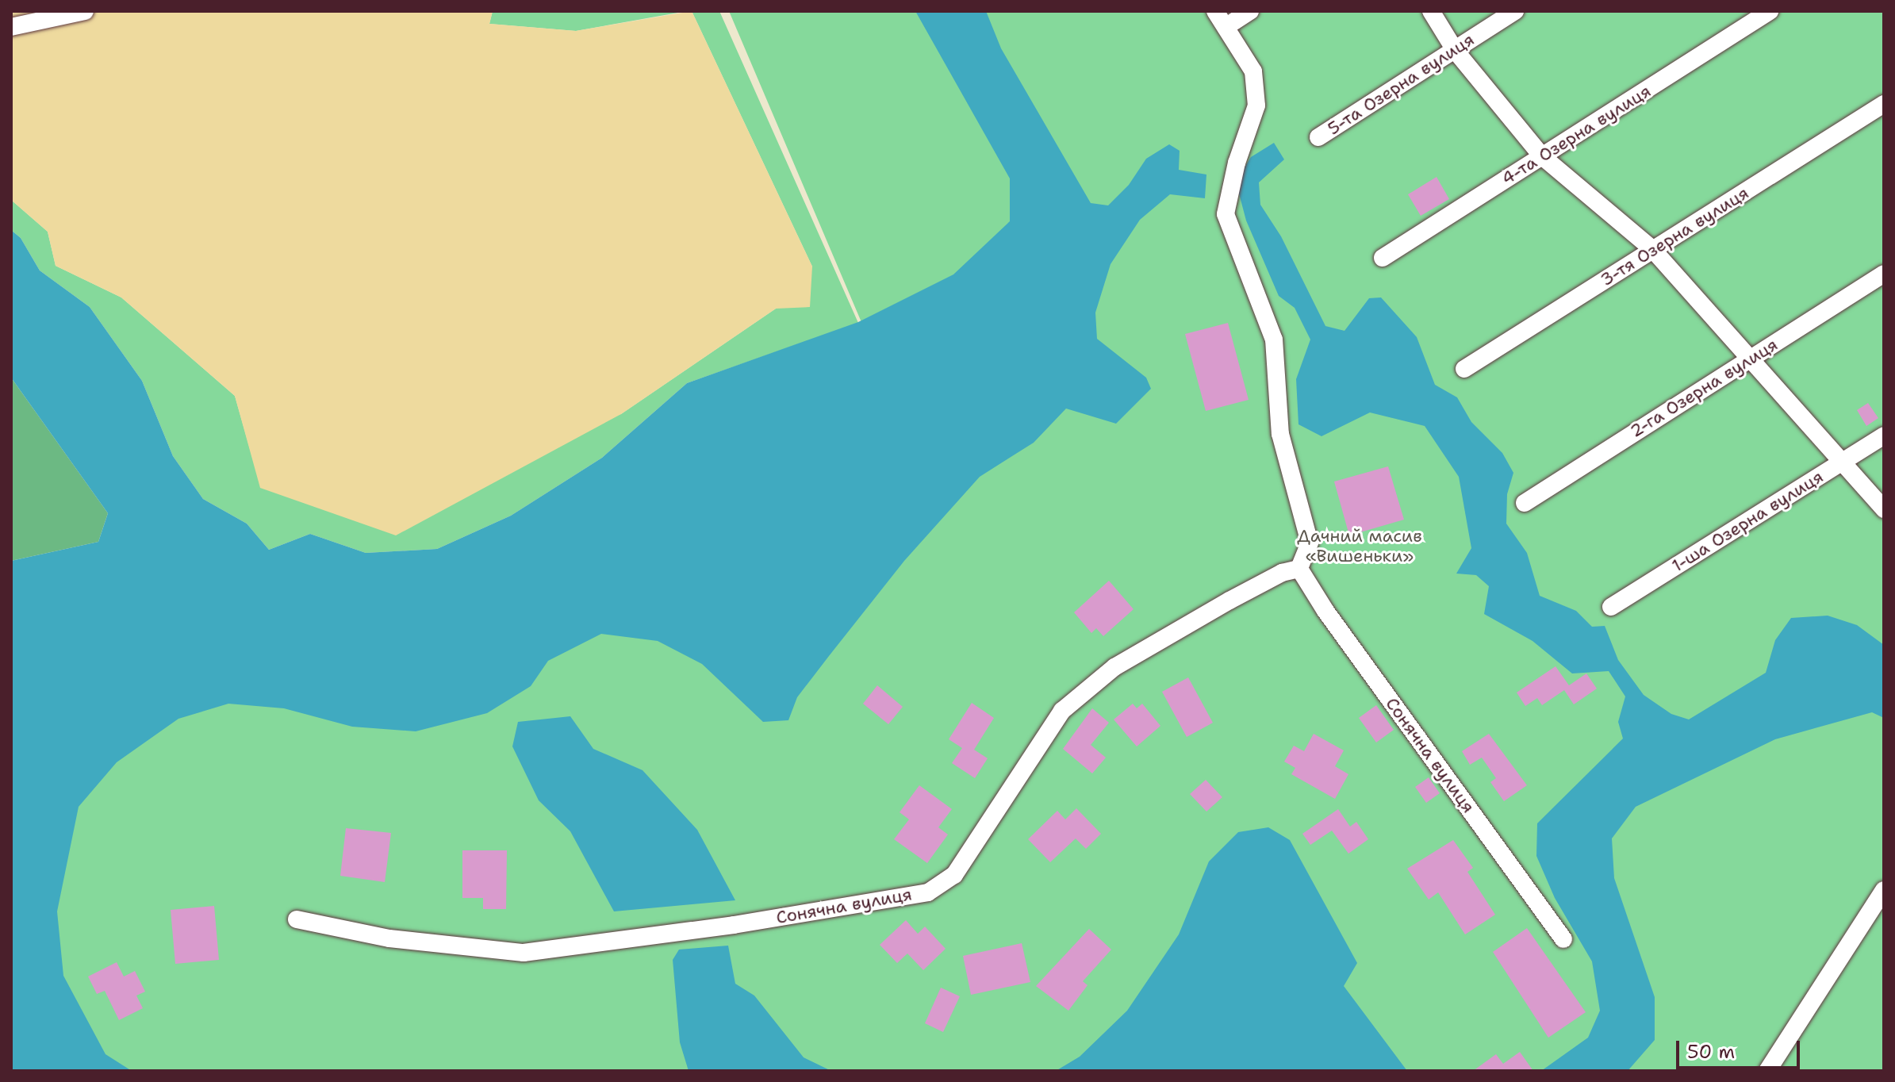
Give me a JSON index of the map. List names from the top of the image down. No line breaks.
{"streets":{"street":["5-та Озерна вулиця","4-та Озерна вулиця","3-тя Озерна вулиця","2-га Озерна вулиця","1-ша Озерна вулиця","Сонячна вулиця"]},"parks":["Дачний масив «Вишеньки»"],"scale_bar":"50 m"}
